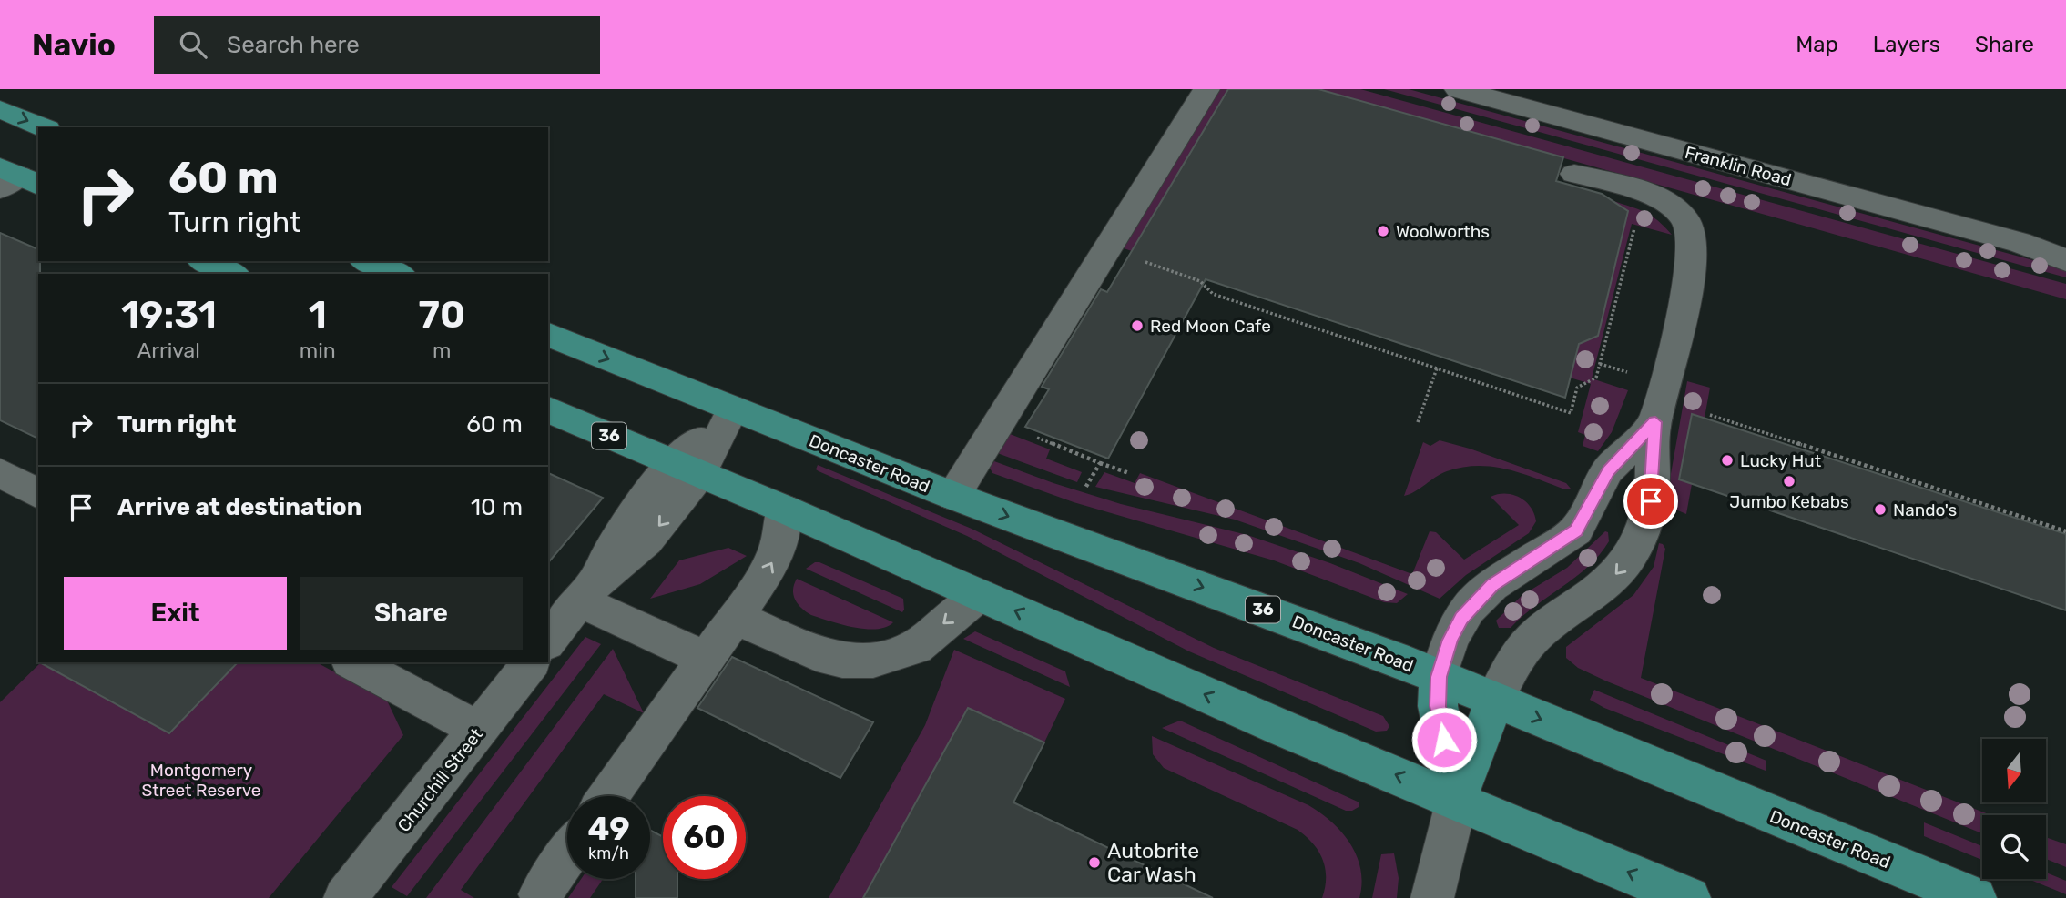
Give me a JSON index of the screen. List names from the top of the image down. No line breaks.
{"streets":{"main road":["36","Doncaster Road"],"street":["Franklin Road","Churchill Street"]},"parks":["Montgomery Street Reserve"],"places":["Woolworths","Red Moon Cafe","Lucky Hut","Jumbo Kebabs","Nando's","Autobrite Car Wash"],"north":"bottom","page":{"header":"Navio","search":"Search here","nav":["Map","Layers","Share"],"turn":["60 m","Turn right"],"eta":["19:31","Arrival","1","min","70","m"],"list":[{"name":"Turn right","value":"60 m"},{"name":"Arrive at destination","value":"10 m"}],"buttons":["Exit","Share"],"speed":"49 km/h","limit":"60"}}
